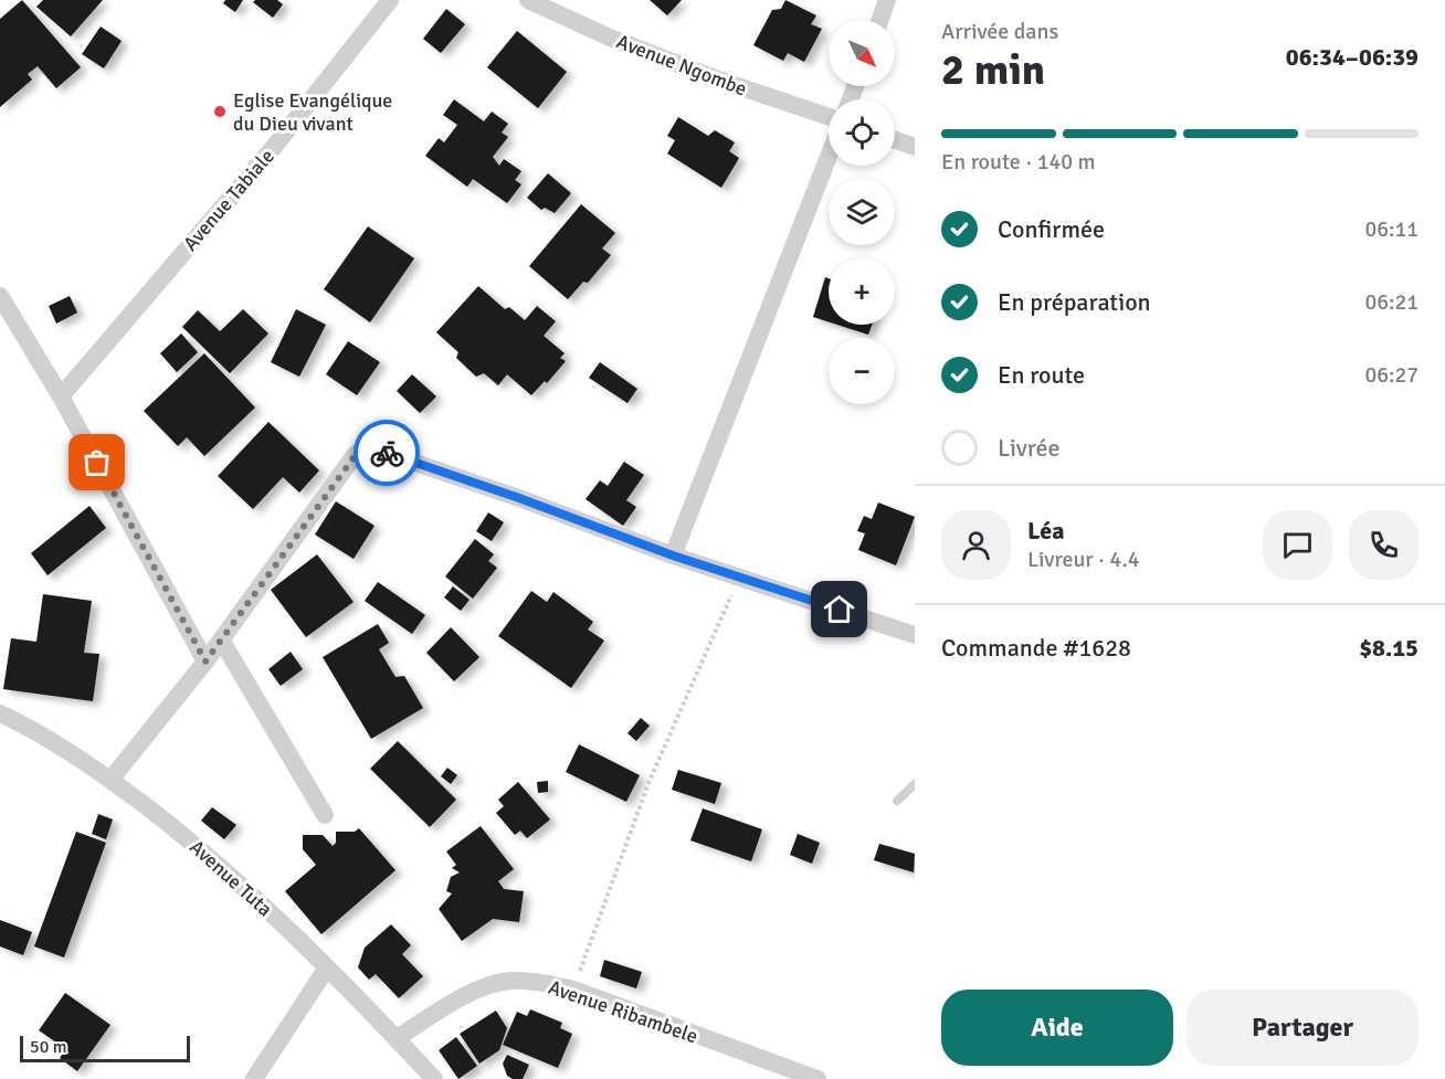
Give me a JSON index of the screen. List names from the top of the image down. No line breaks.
{"streets":{"street":["Avenue Ngombe","Avenue Tabiale","Avenue Tuta","Avenue Ribambele"]},"crossings":[["Avenue Tuta","Avenue Ribambele"]],"places":["Eglise Evangélique du Dieu vivant"],"scale_bar":"50 m","north":"bottom right","page":{"heading":["2 min","Arrivée dans","06:34–06:39"],"panel":["Léa","Livreur · 4.4","Commande #1628","$8.15"],"map_buttons":["+","−"],"bar":"En route · 140 m","list":[["Confirmée","06:11"],["En préparation","06:21"],["En route","06:27"],"Livrée"],"buttons":["Aide","Partager"],"scale":"50 m"}}
